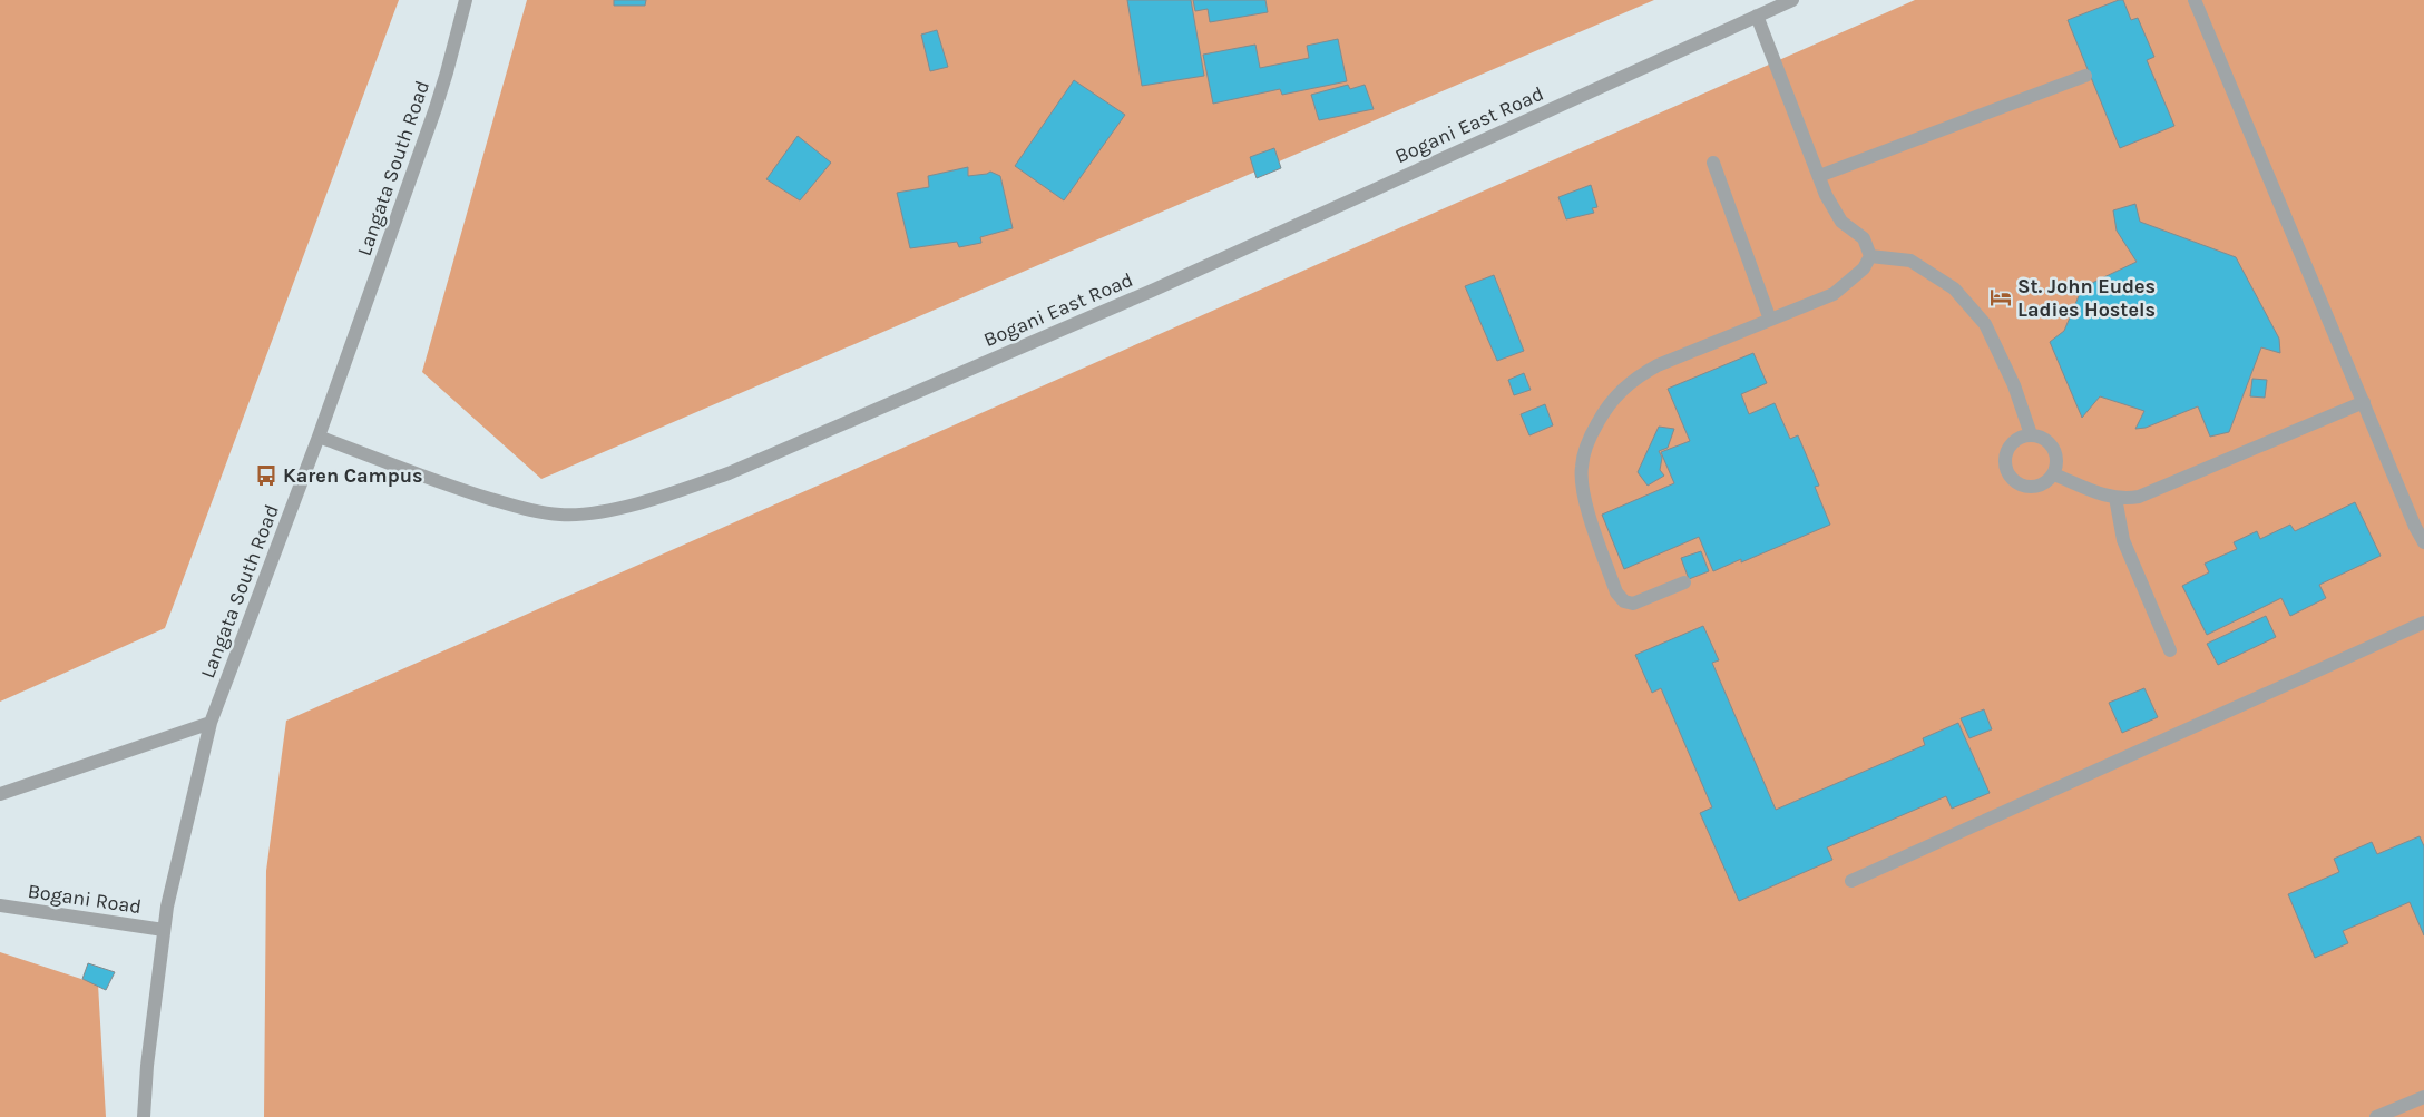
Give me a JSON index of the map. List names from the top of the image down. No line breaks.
{"streets":{"street":["Bogani East Road","Langata South Road","Bogani Road"]},"crossings":[["Bogani East Road","Langata South Road"],["Langata South Road","Bogani Road"]],"places":{"hotel":["St. John Eudes Ladies Hostels"],"bus stop":["Karen Campus"]}}
